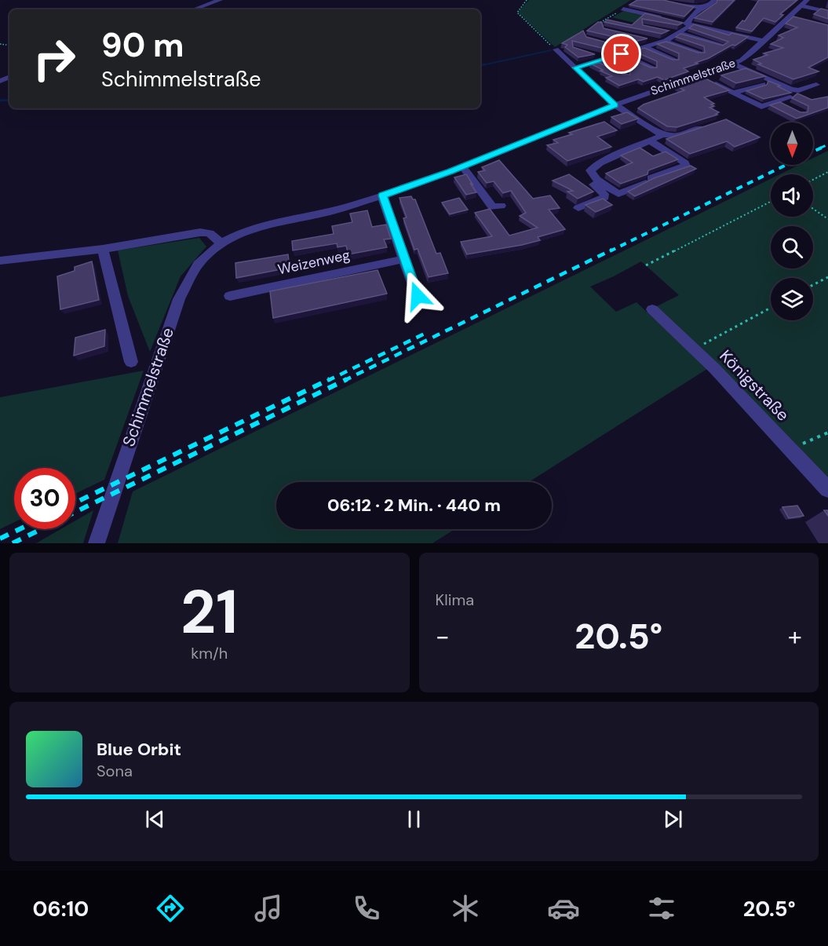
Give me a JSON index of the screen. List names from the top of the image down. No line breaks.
{"streets":{"street":["Schimmelstraße","Weizenweg","Königstraße"]},"north":"bottom","page":{"turn":["90 m","Schimmelstraße"],"limit":"30","trip":"06:12 · 2 Min. · 440 m","tile":[["21","km/h"],"Klima"],"heat":["−","20.5°","+"],"song":["Blue Orbit","Sona"],"tabs":["06:10","20.5°"]}}
